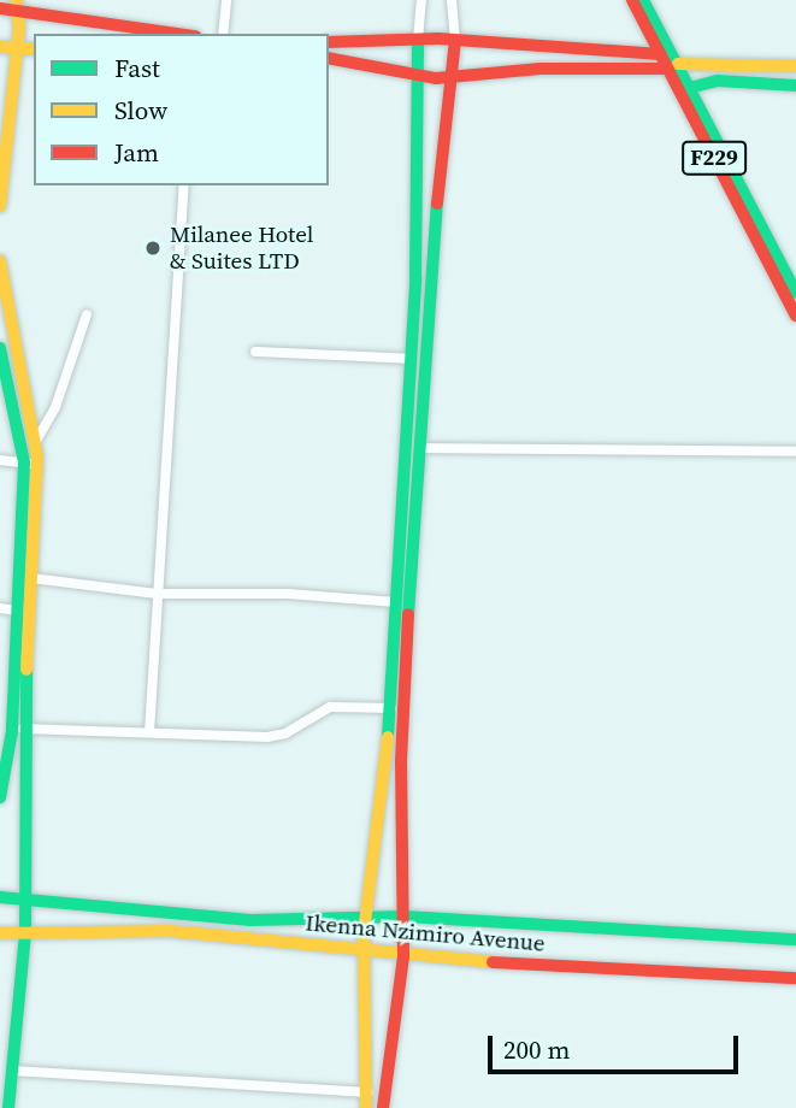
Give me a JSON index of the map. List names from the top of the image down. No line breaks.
{"streets":{"street":["F229","Ikenna Nzimiro Avenue"]},"places":["Milanee Hotel & Suites LTD"],"legend":["Fast","Slow","Jam"],"scale_bar":"200 m"}
